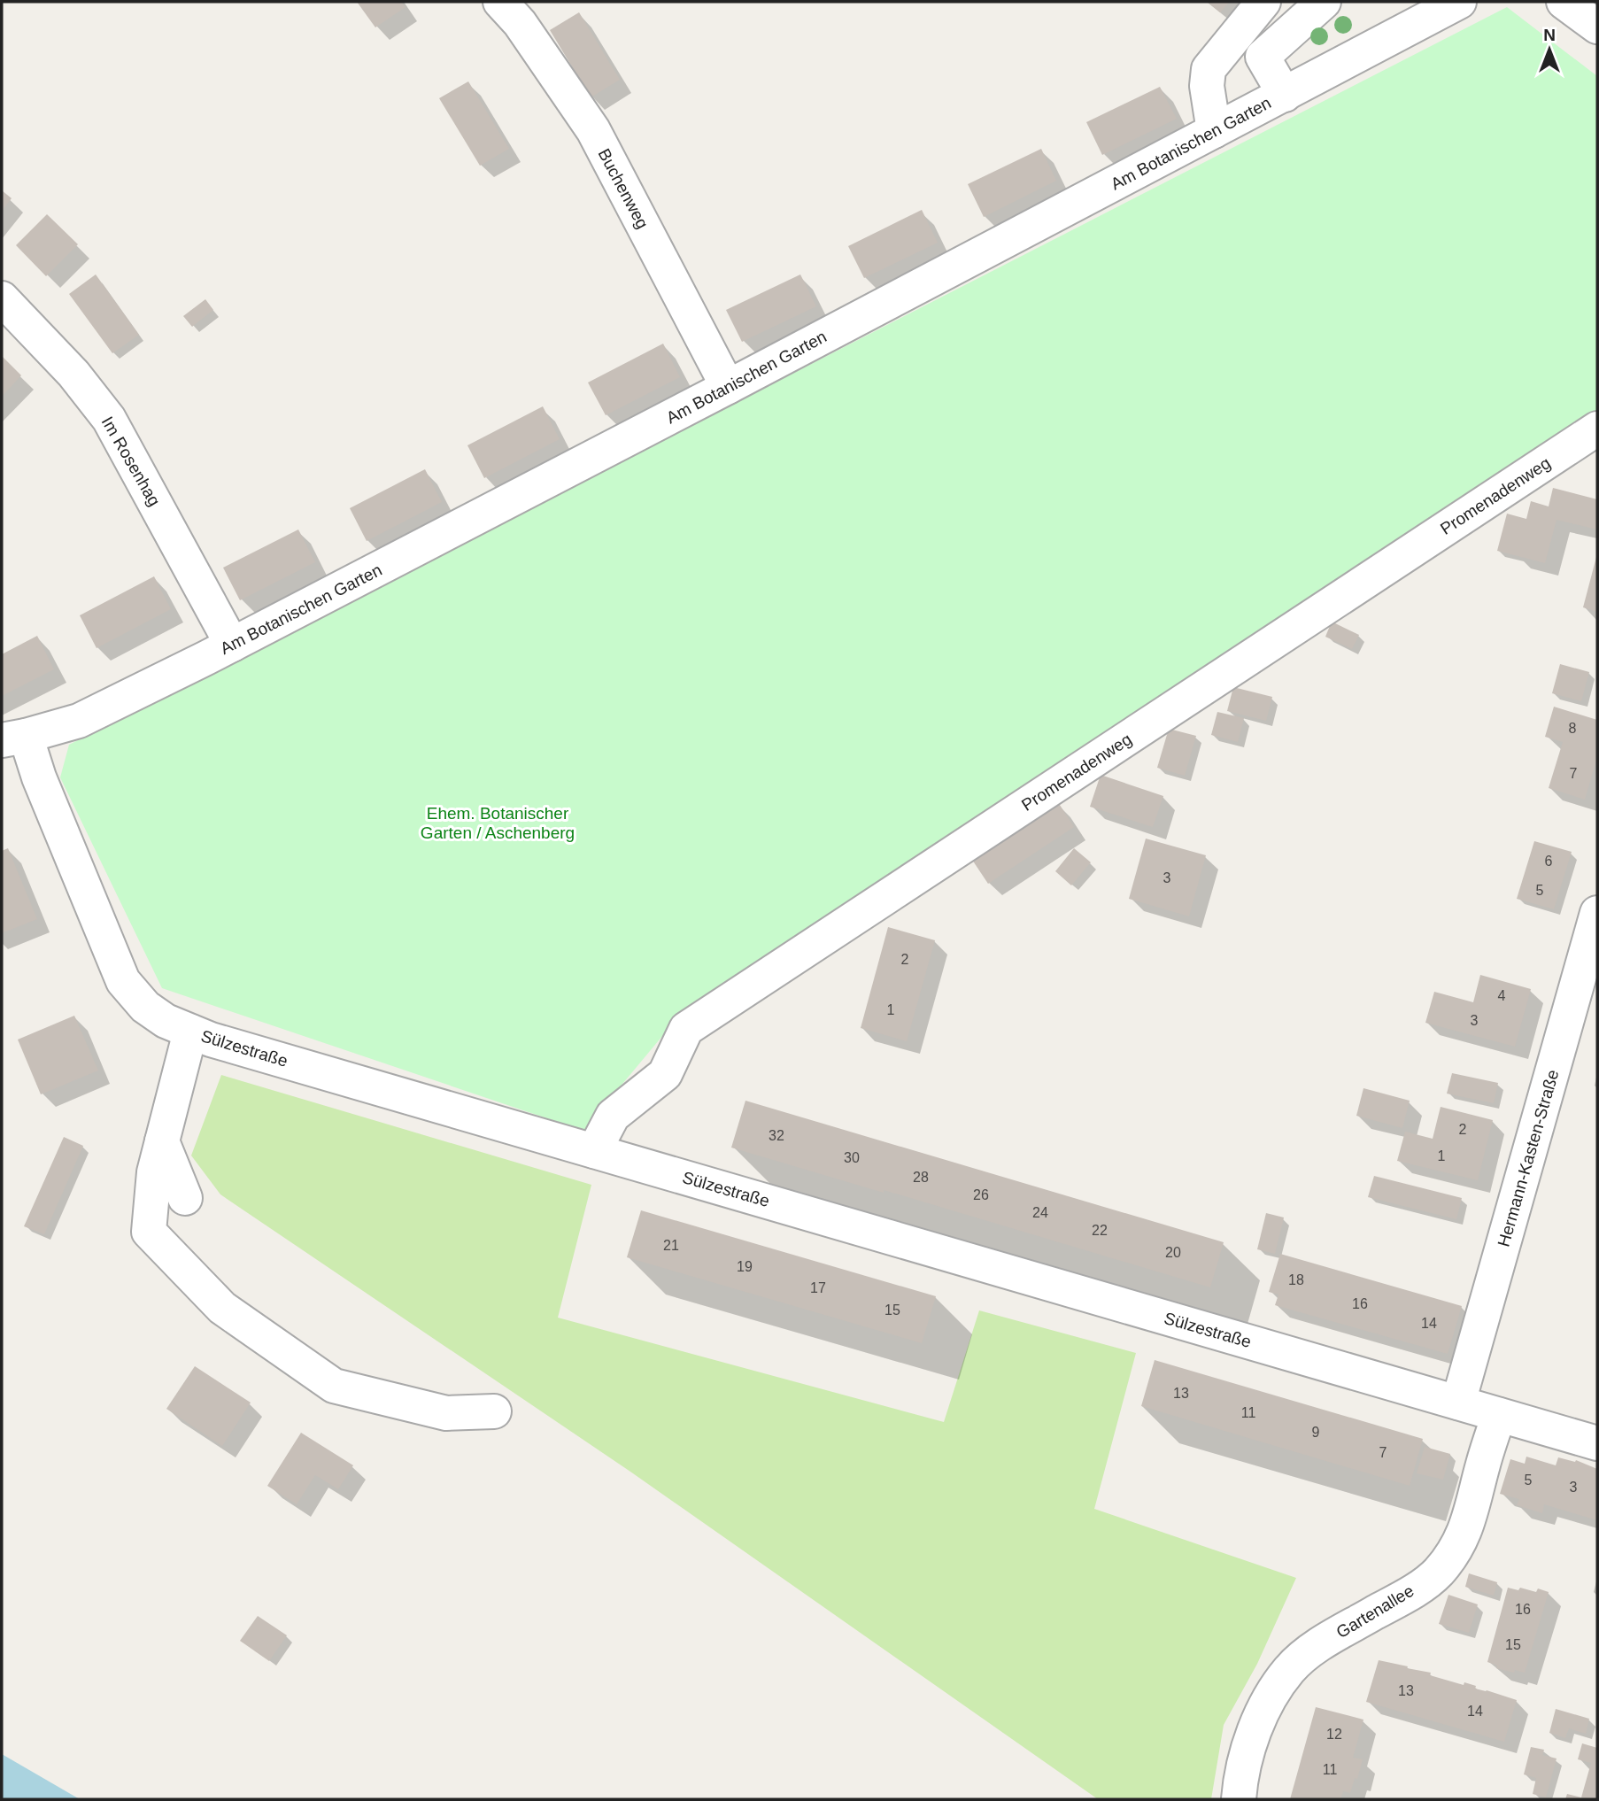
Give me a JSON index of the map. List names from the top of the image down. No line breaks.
{"streets":{"street":["Am Botanischen Garten","Buchenweg","Im Rosenhag","Promenadenweg","Sülzestraße","Hermann-Kasten-Straße","Gartenallee"]},"crossings":[["Am Botanischen Garten","Buchenweg"],["Am Botanischen Garten","Im Rosenhag"],["Am Botanischen Garten","Sülzestraße"],["Promenadenweg","Sülzestraße"],["Sülzestraße","Hermann-Kasten-Straße"],["Sülzestraße","Gartenallee"]],"parks":["Ehem. Botanischer Garten / Aschenberg"],"house_numbers":["8","7","6","3","5","2","4","1","3","2","32","1","30","28","26","24","22","21","20","19","18","17","16","15","14","13","11","9","7","5","3","16","15","13","14","12","11"],"north":"top"}
